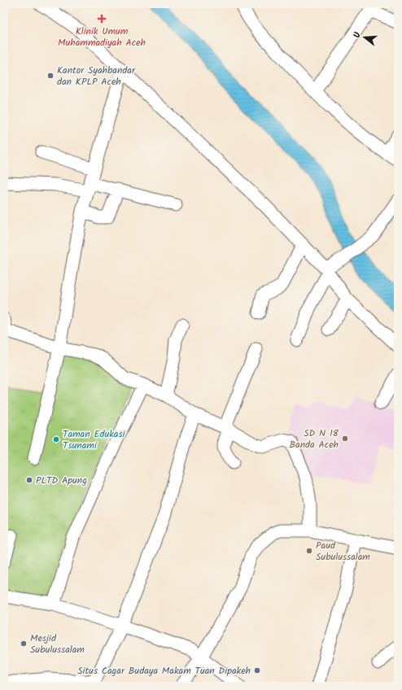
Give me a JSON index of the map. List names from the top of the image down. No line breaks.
{"places":{"health":["Klinik Umum Muhammadiyah Aceh"],"other":["Kantor Syahbandar dan KPLP Aceh","SD N 18 Banda Aceh","Taman Edukasi Tsunami","PLTD Apung","Paud Subulussalam","Mesjid Subulussalam","Situs Cagar Budaya Makam Tuan Dipakeh"]},"north":"left"}
